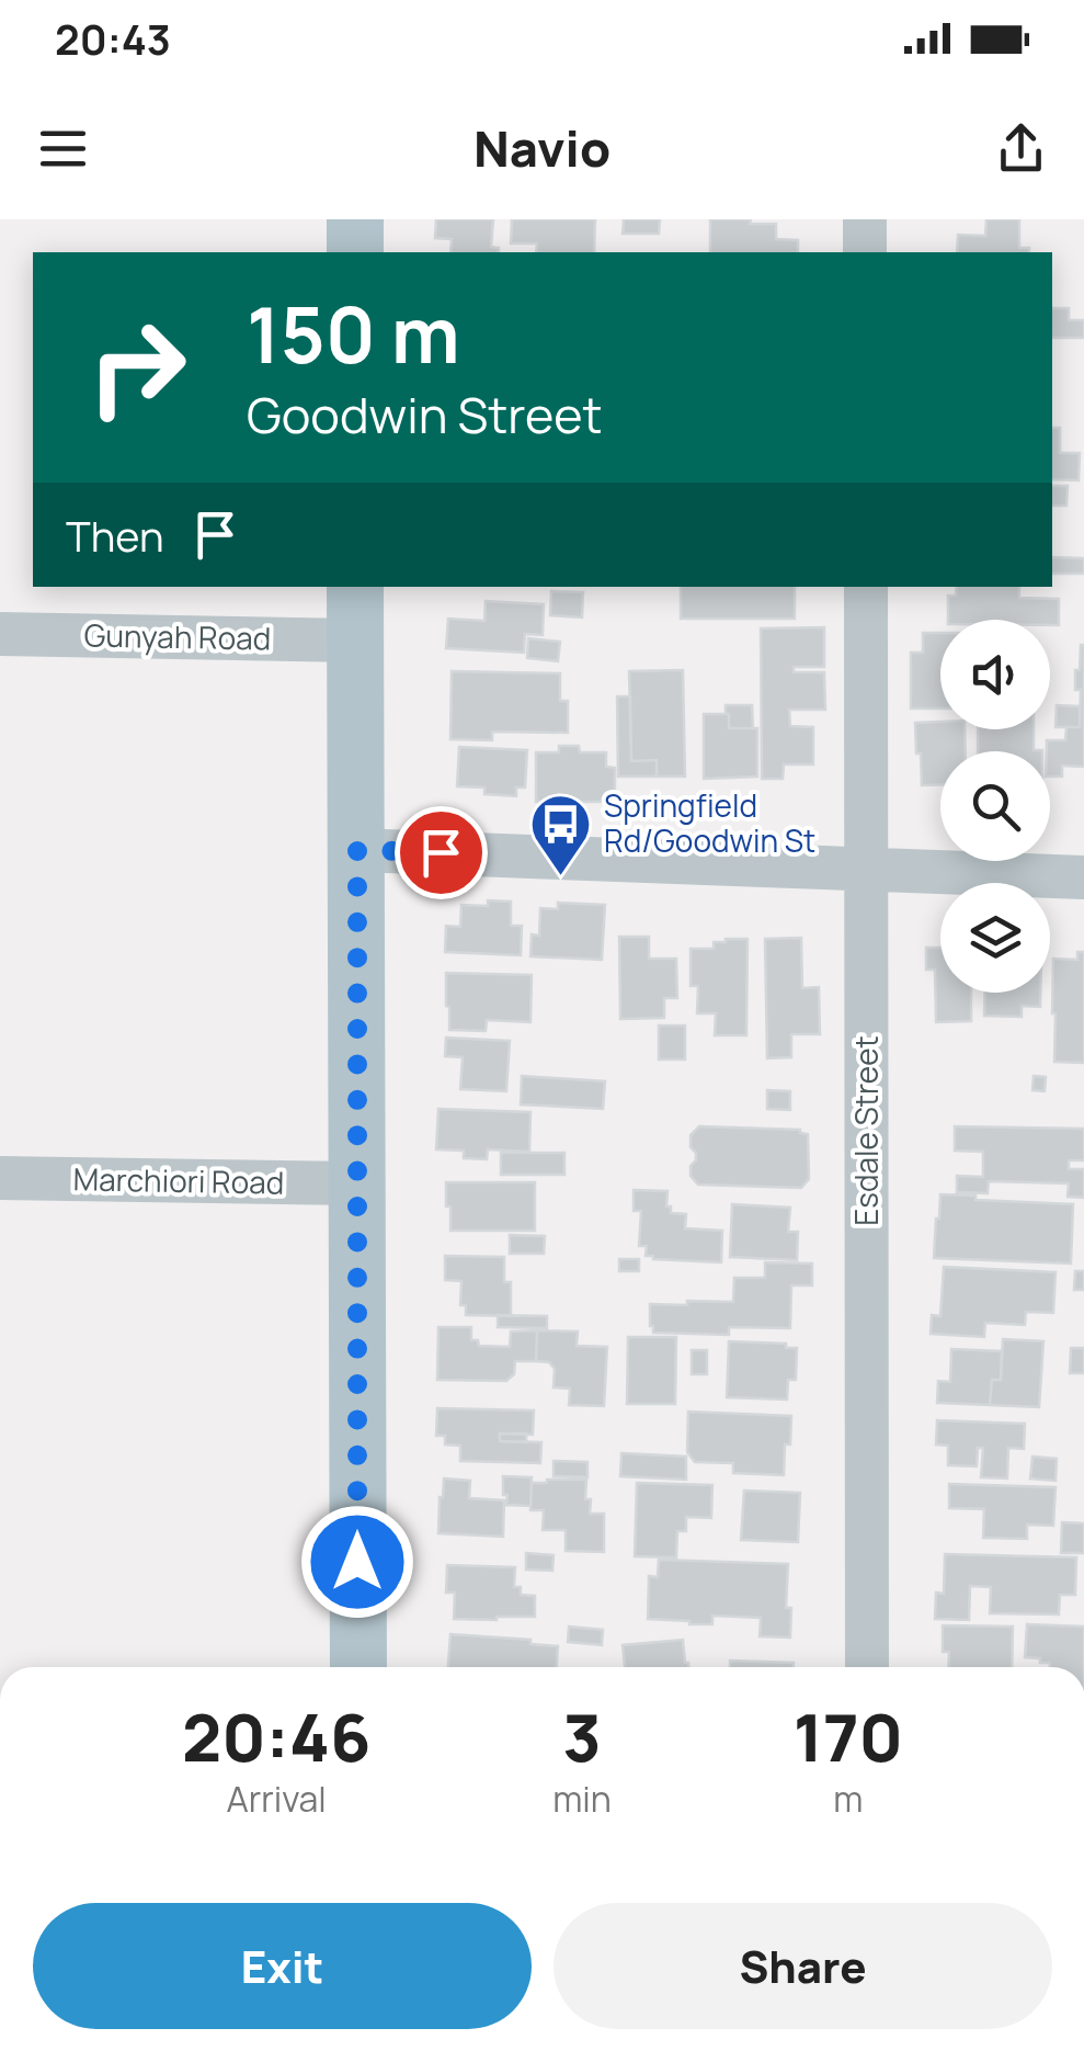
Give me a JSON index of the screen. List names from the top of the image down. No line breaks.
{"streets":{"street":["Gunyah Road","Esdale Street","Marchiori Road"]},"places":{"bus stop":["Springfield Rd/Goodwin St"]},"page":{"status":"20:43","header":"Navio","turn":["150 m","Goodwin Street"],"then":"Then","eta":["20:46","Arrival","3","min","170","m"],"buttons":["Exit","Share"]}}
